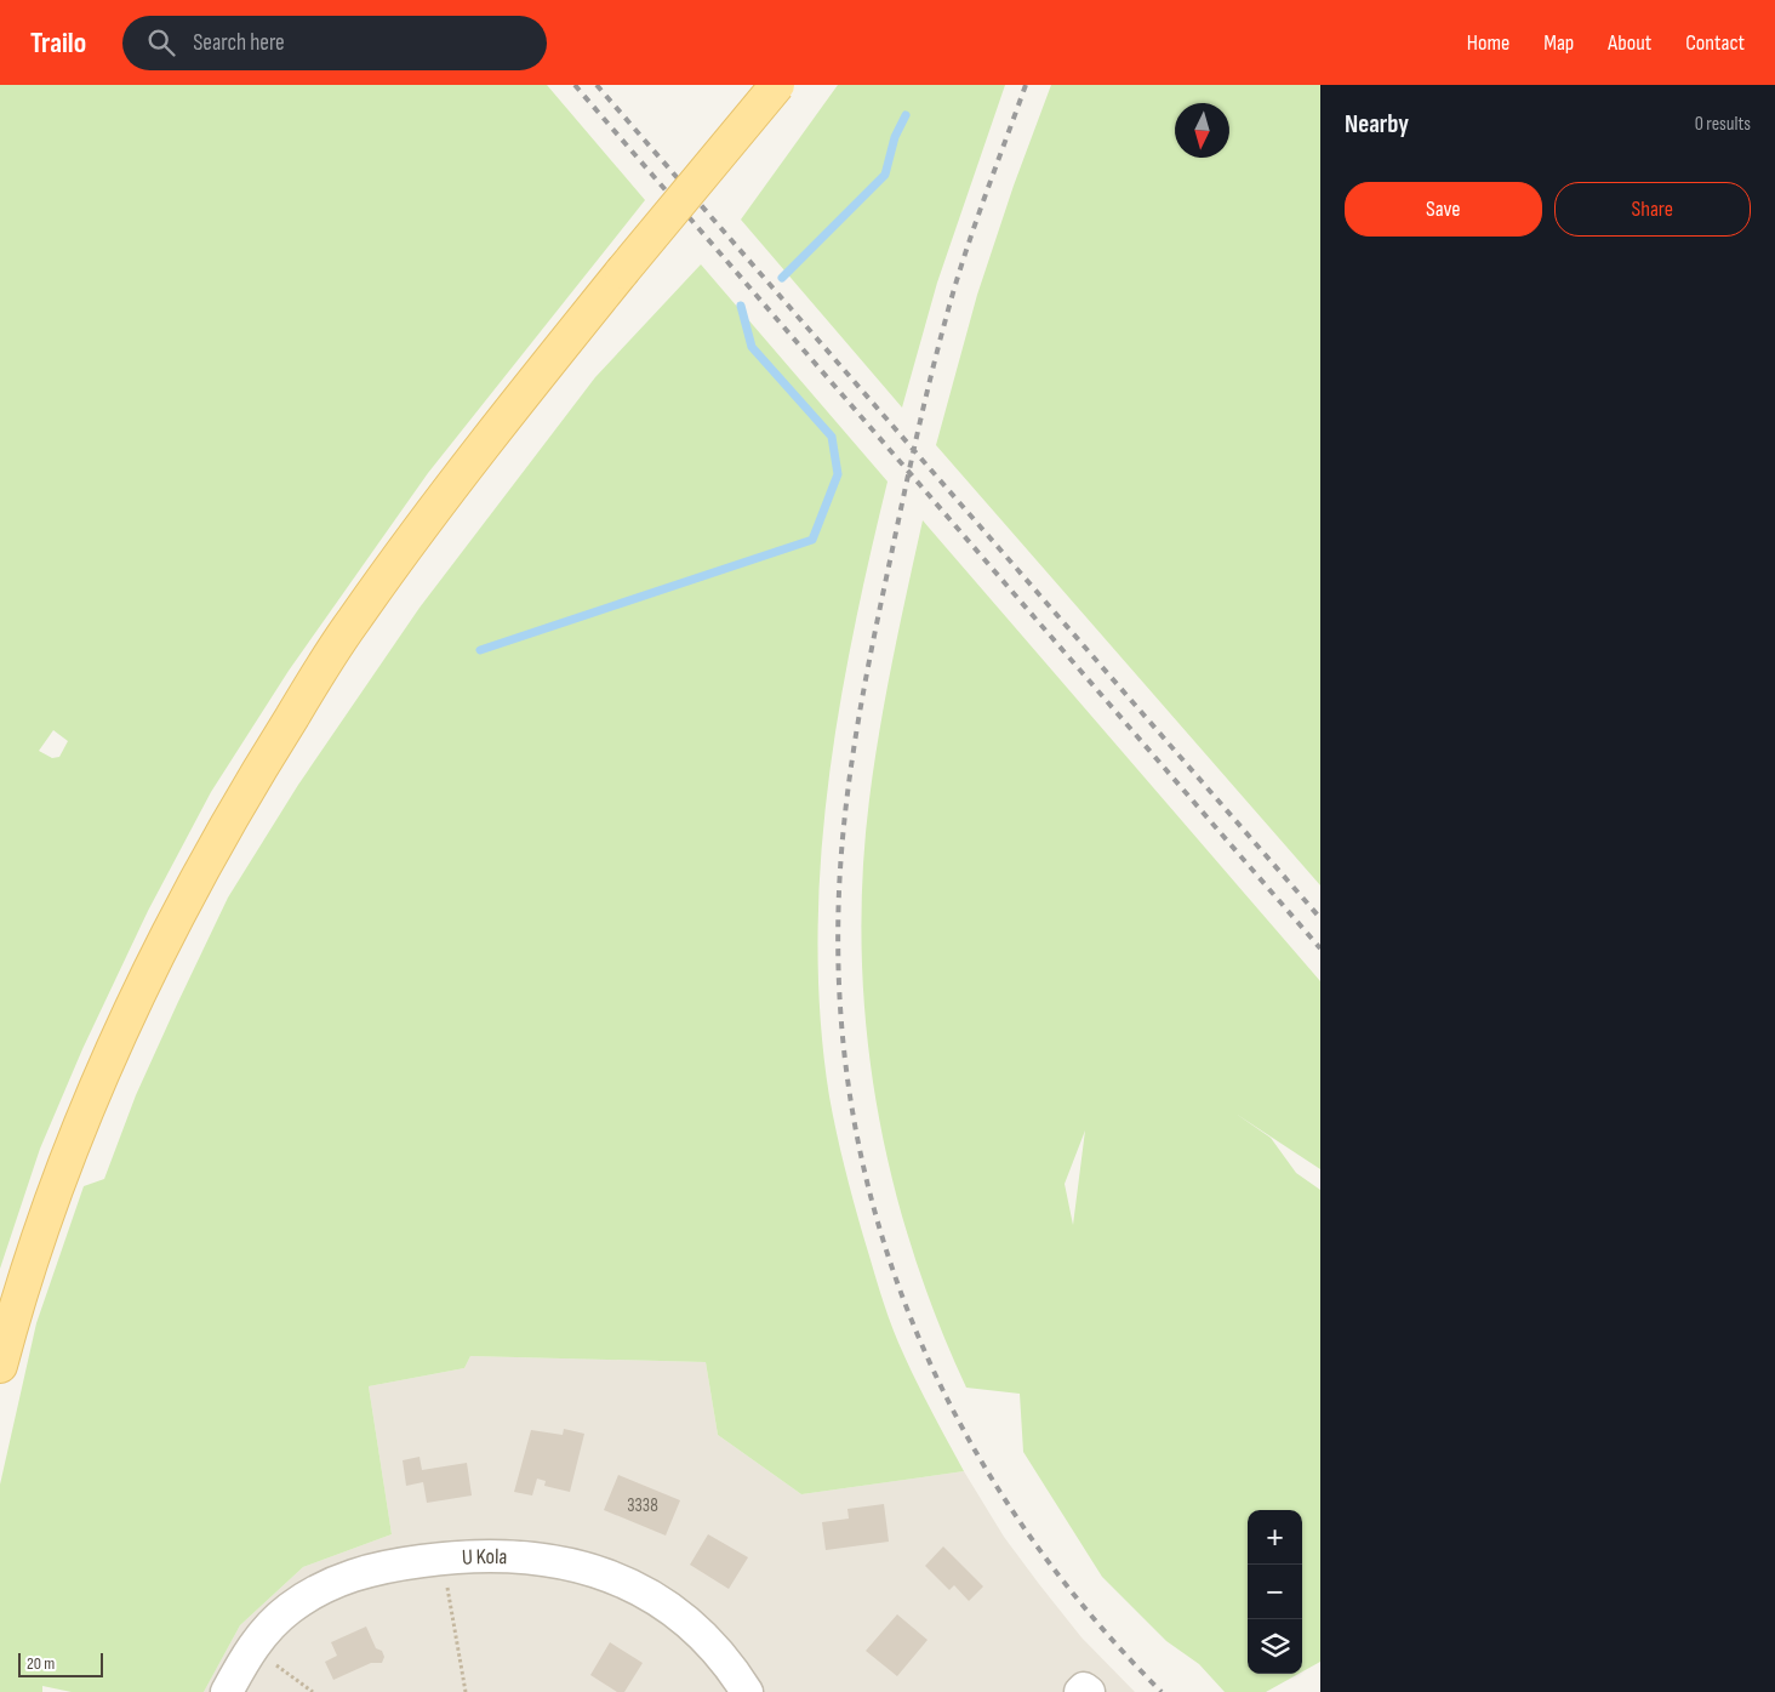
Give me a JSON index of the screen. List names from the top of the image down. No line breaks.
{"streets":{"street":["U Kola"]},"house_numbers":["3338"],"scale_bar":"20 m","north":"bottom","page":{"header":"Trailo","search":"Search here","nav":["Home","Map","About","Contact"],"heading":["Nearby","0 results"],"buttons":["Save","Share"],"map_buttons":["+","−"],"scale":"20 m"}}
